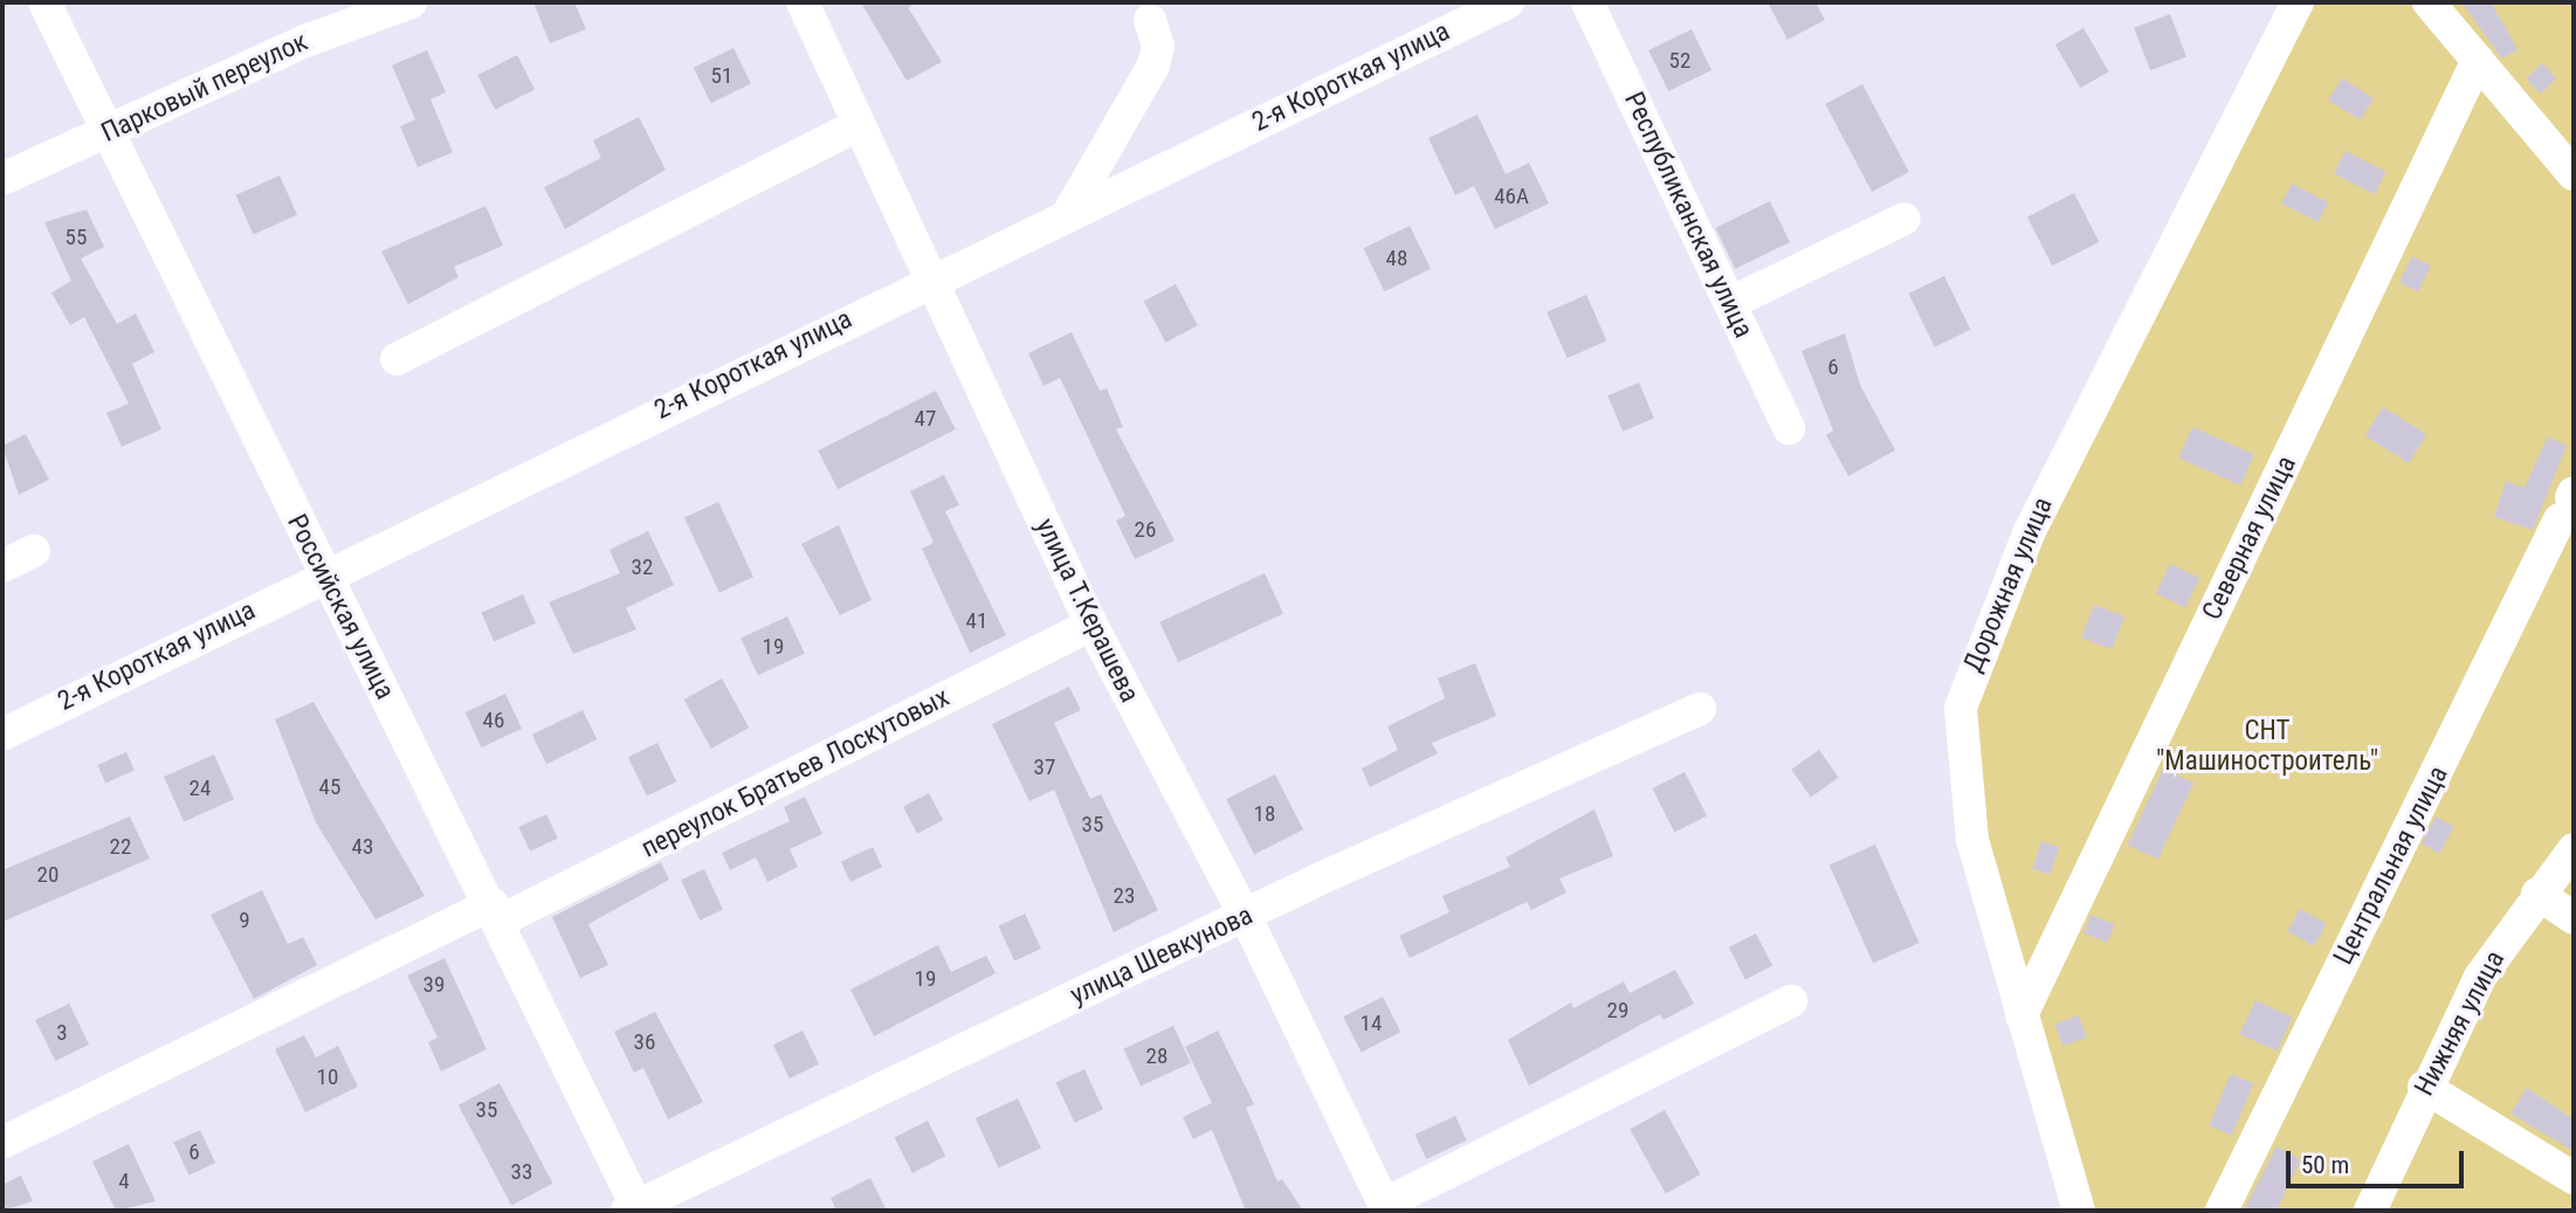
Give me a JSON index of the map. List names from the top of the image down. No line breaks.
{"streets":{"street":["2-я Короткая улица","Парковый переулок","Республиканская улица","Северная улица","Дорожная улица","Российская улица","улица Т.Керашева","переулок Братьев Лоскутовых","Центральная улица","улица Шевкунова","Нижняя улица"]},"crossings":[["2-я Короткая улица","Российская улица"],["2-я Короткая улица","улица Т.Керашева"],["Парковый переулок","Российская улица"],["Северная улица","Дорожная улица"],["Российская улица","переулок Братьев Лоскутовых"],["Российская улица","улица Шевкунова"],["улица Т.Керашева","переулок Братьев Лоскутовых"],["улица Т.Керашева","улица Шевкунова"]],"parks":["СНТ \"Машиностроитель\""],"house_numbers":["52","51","46А","55","48","6","47","26","32","41","19","46","37","45","24","18","35","22","43","20","23","9","19","39","29","14","3","36","28","10","35","6","33","4"],"scale_bar":"50 m"}
